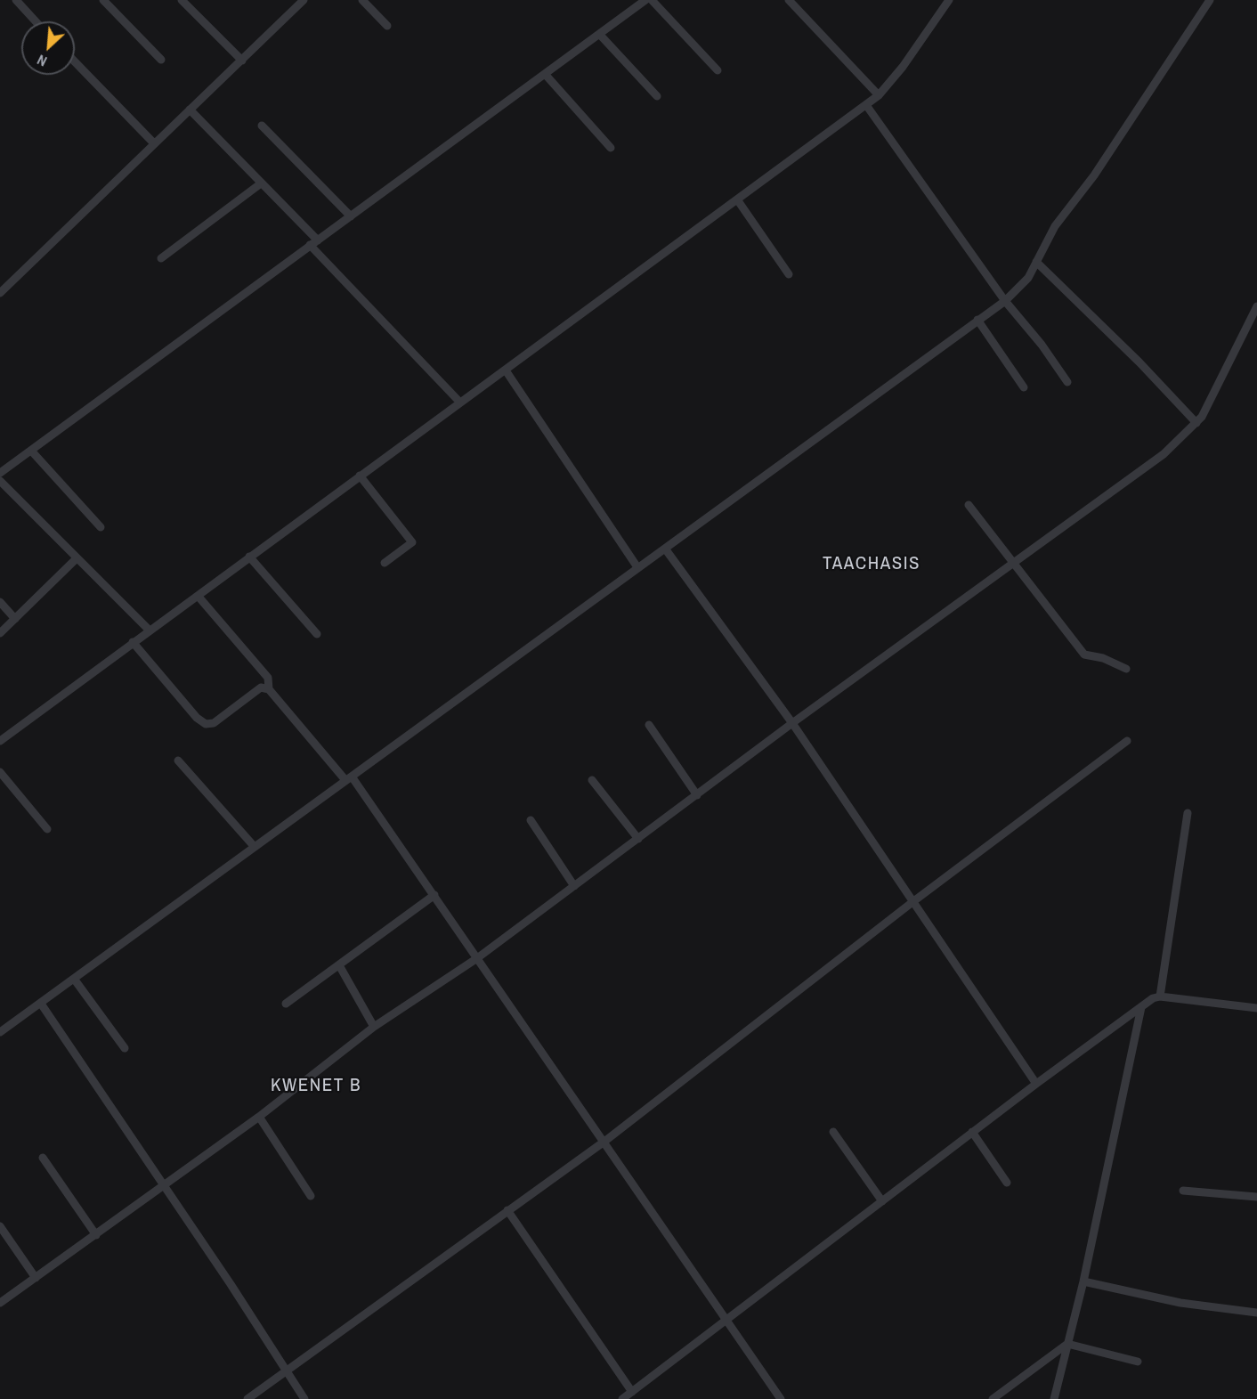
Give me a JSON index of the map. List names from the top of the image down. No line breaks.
{"districts":["TAACHASIS","KWENET B"],"north":"bottom left"}
